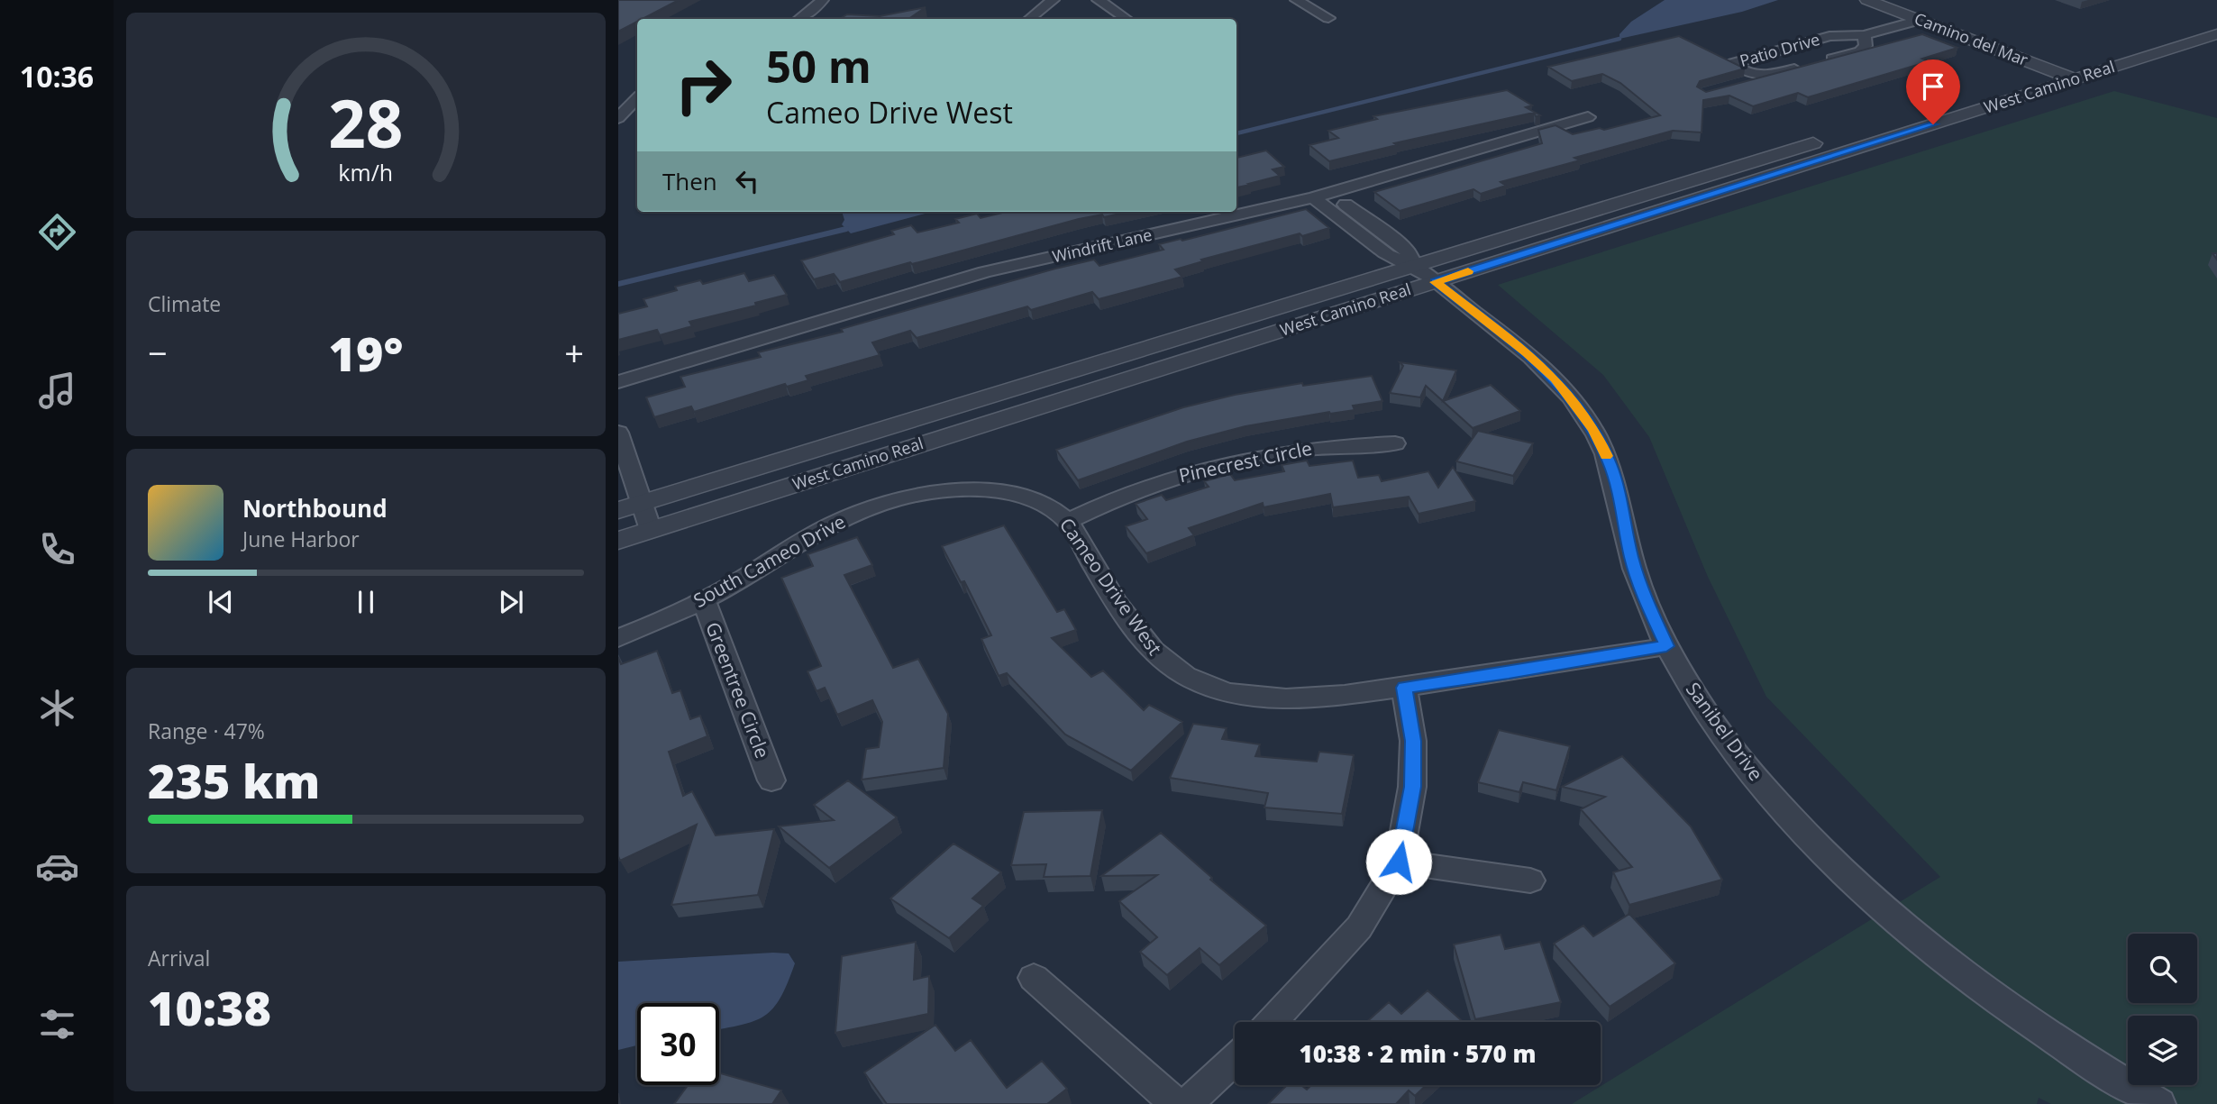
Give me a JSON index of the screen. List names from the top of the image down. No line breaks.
{"streets":{"street":["Camino del Mar","Patio Drive","West Camino Real","Windrift Lane","Pinecrest Circle","South Cameo Drive","Cameo Drive West","Greentree Circle","Sanibel Drive"]},"crossings":[["Camino del Mar","Patio Drive"],["Camino del Mar","West Camino Real"],["West Camino Real","Sanibel Drive"],["Windrift Lane","Sanibel Drive"],["Pinecrest Circle","Cameo Drive West"],["South Cameo Drive","Cameo Drive West"],["South Cameo Drive","Greentree Circle"],["Cameo Drive West","Sanibel Drive"]],"page":{"tabs":"10:36","turn":["50 m","Cameo Drive West"],"then":"Then","tile":["Climate",["Range · 47%","235 km"],["Arrival","10:38"]],"heat":["−","19°","+"],"song":["Northbound","June Harbor"],"limit":"30","trip":"10:38 · 2 min · 570 m","gauge":["28","km/h"]}}
